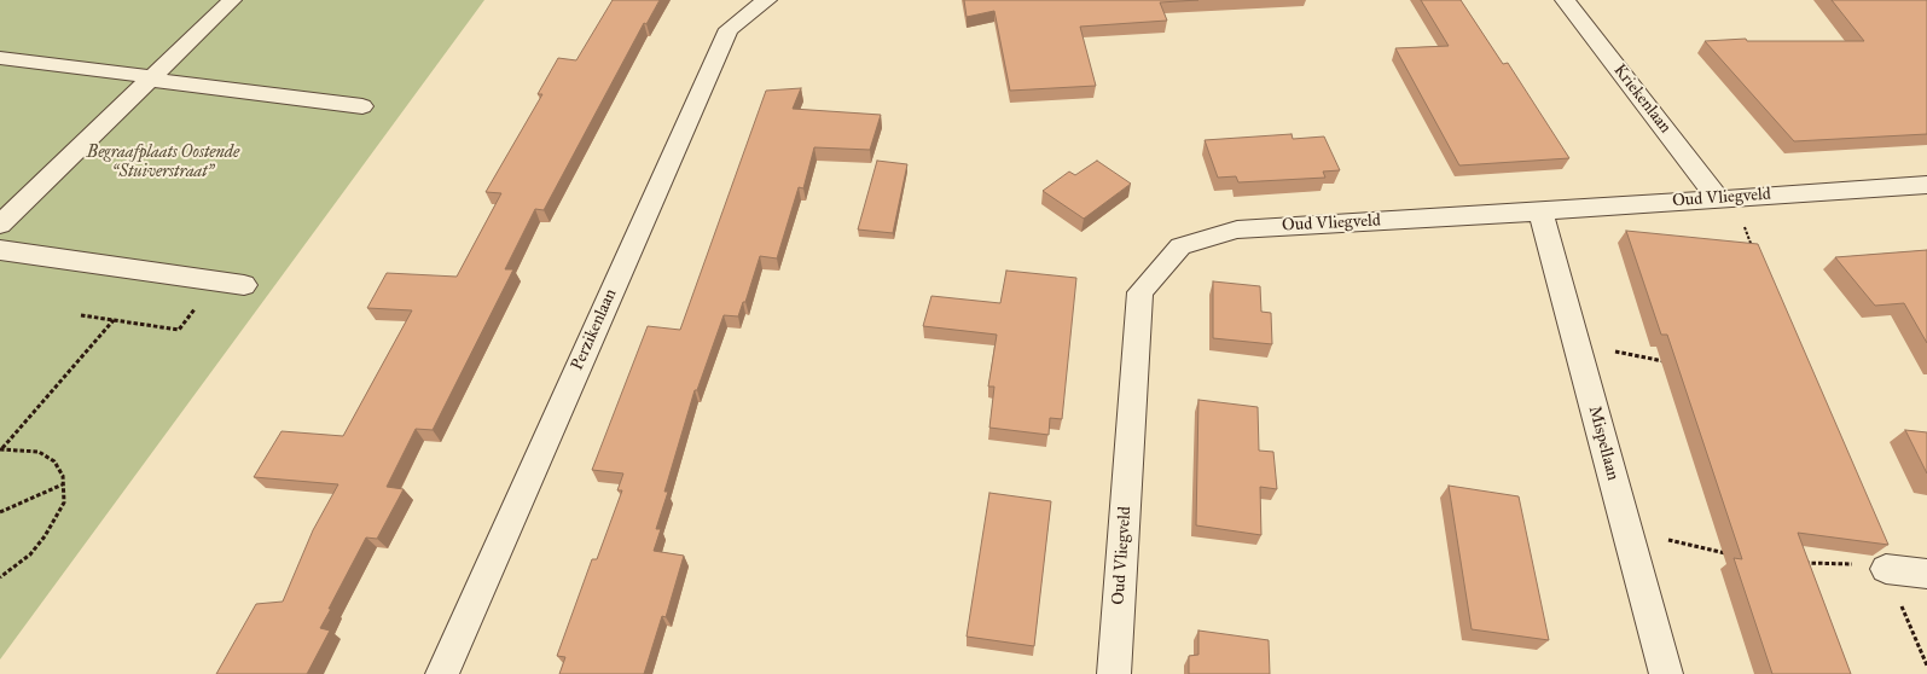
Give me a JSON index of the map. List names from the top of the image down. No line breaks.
{"streets":{"street":["Kriekenlaan","Oud Vliegveld","Perzikenlaan","Mispellaan"]},"crossings":[["Kriekenlaan","Oud Vliegveld"],["Oud Vliegveld","Mispellaan"]],"parks":["Begraafplaats Oostende “Stuiverstraat”"]}
